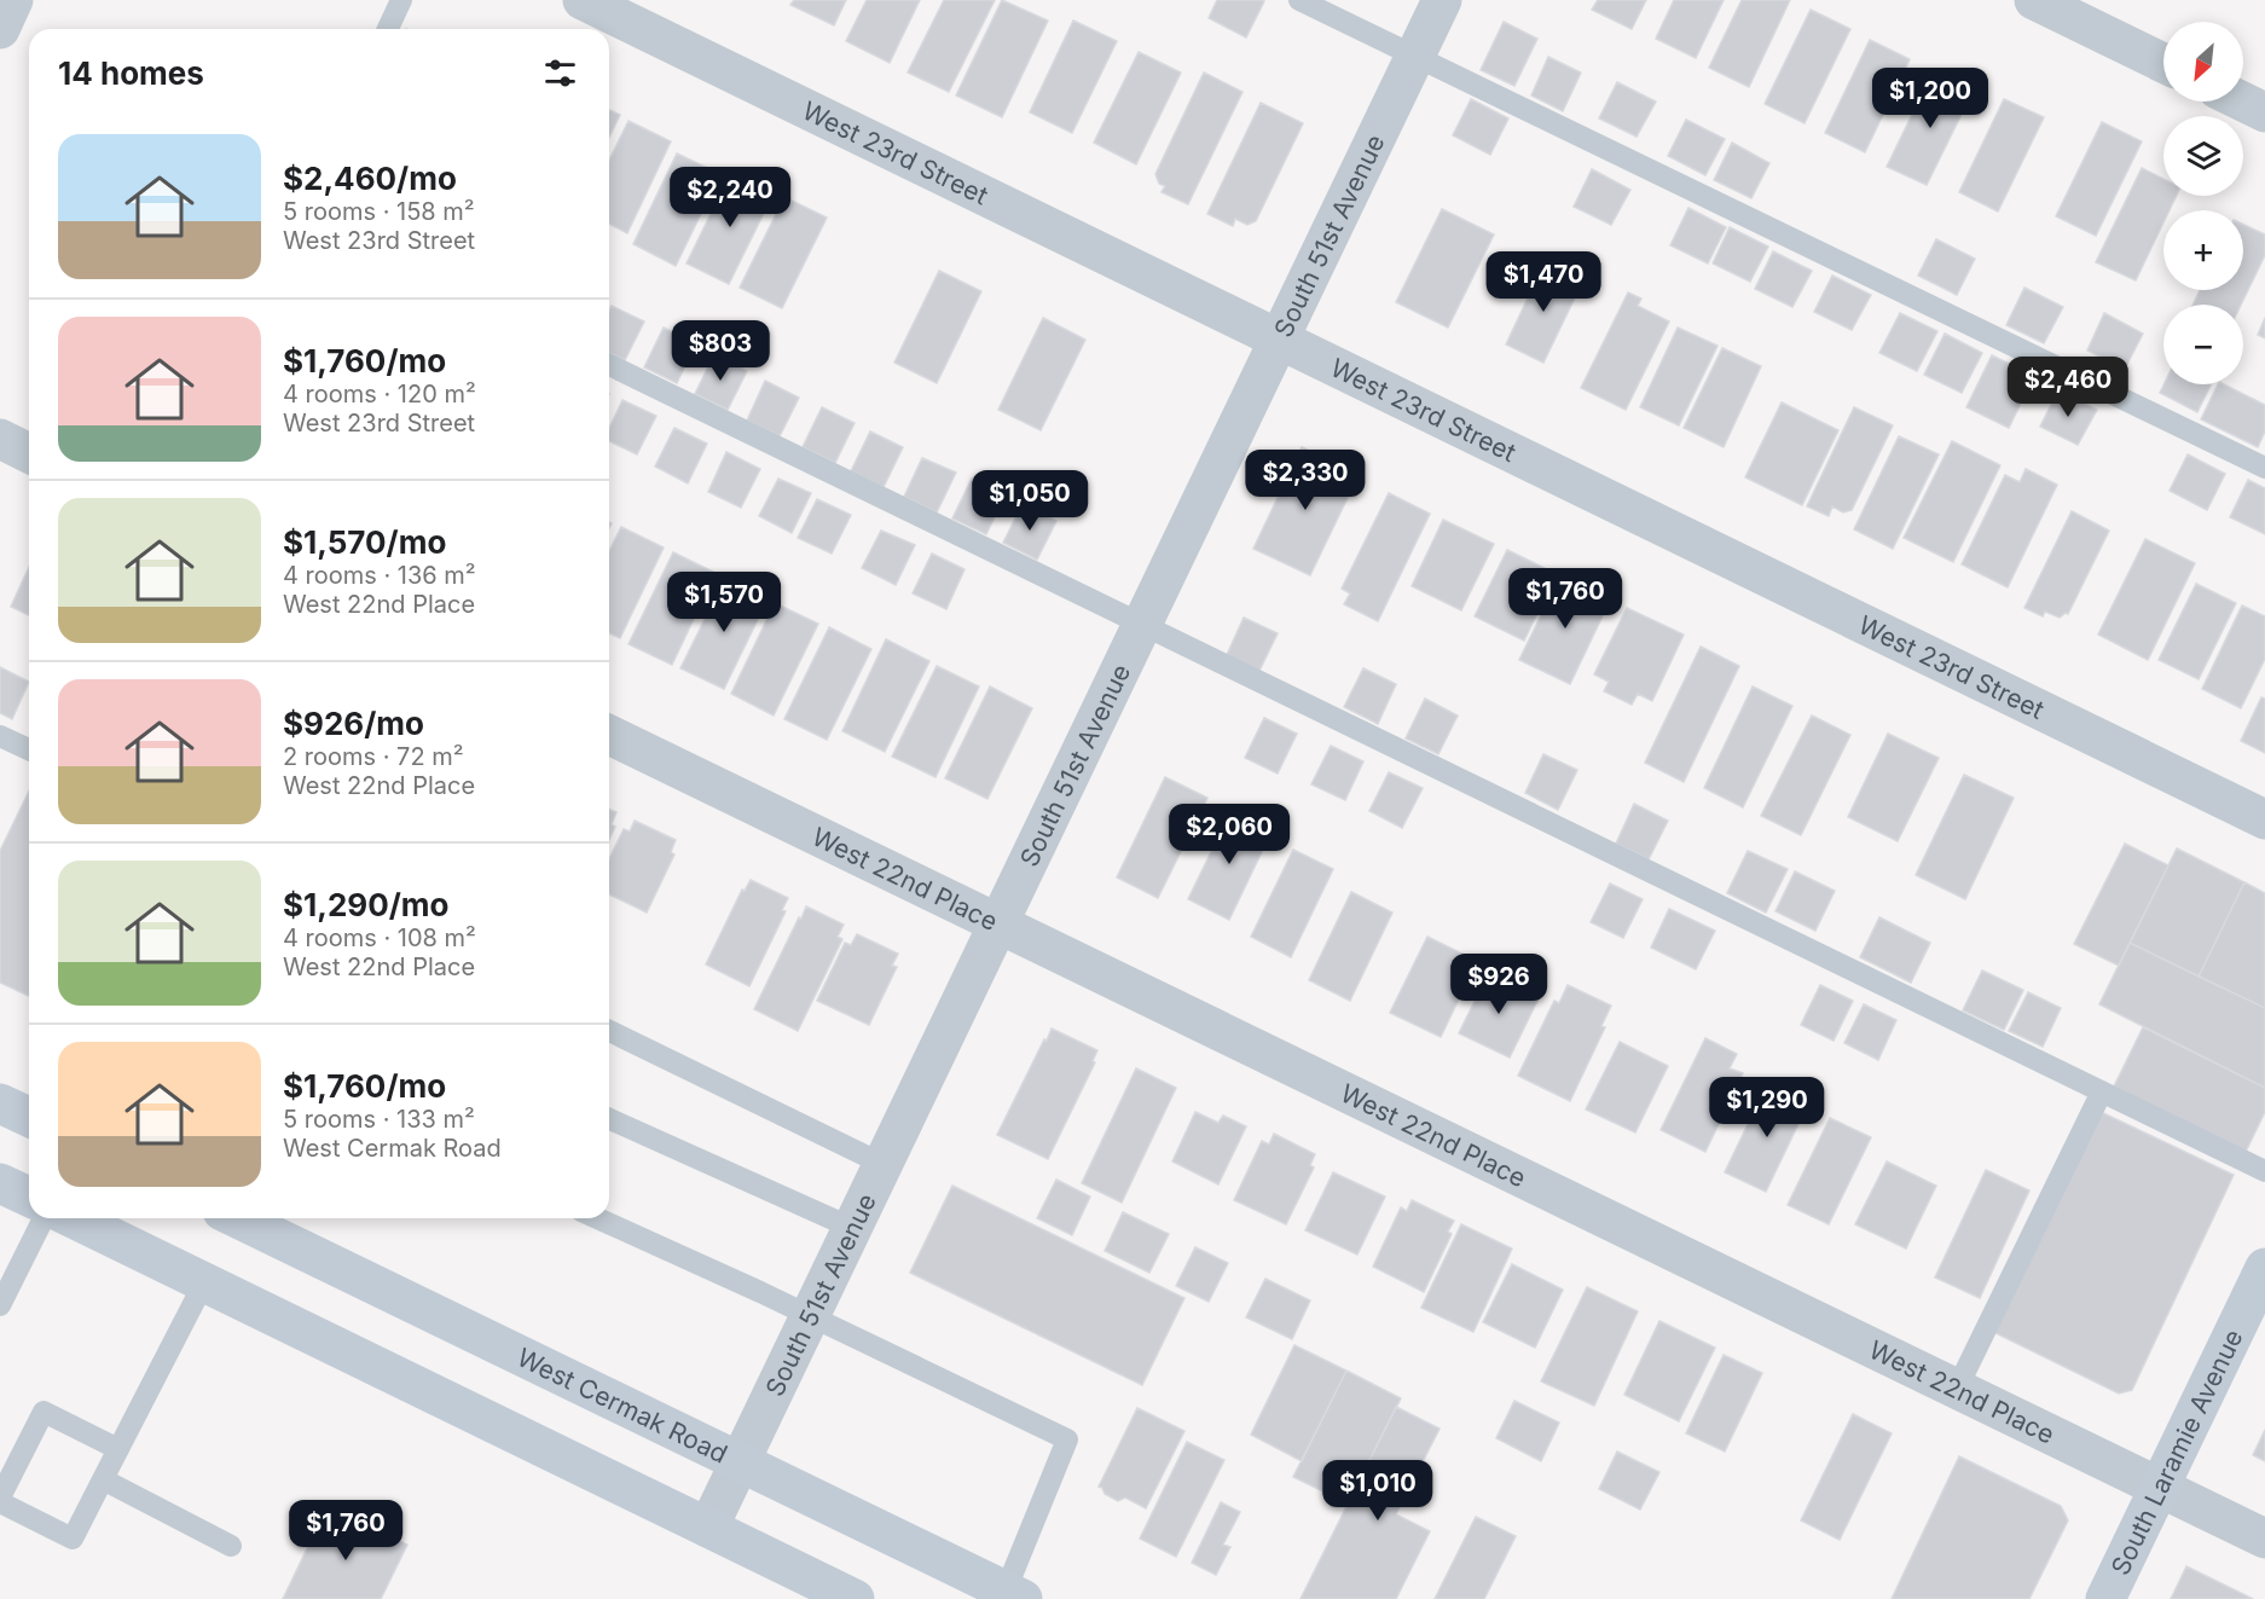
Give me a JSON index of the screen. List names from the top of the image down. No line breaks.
{"streets":{"main road":["West Cermak Road","South Laramie Avenue"],"street":["West 23rd Street","South 51st Avenue","West 22nd Place"]},"crossings":[["West 23rd Street","South 51st Avenue"],["South 51st Avenue","West 22nd Place"],["South 51st Avenue","West Cermak Road"],["West 22nd Place","South Laramie Avenue"]],"north":"bottom left","page":{"map_buttons":["+","−"],"heading":"14 homes","price":["$1,200","$2,240","$1,470","$803","$2,460","$2,330","$1,050","$1,760","$1,570","$2,060","$926","$1,290","$1,010","$1,760"],"list":[{"name":"$2,460/mo","note":"5 rooms · 158 m² · West 23rd Street"},{"name":"$1,760/mo","note":"4 rooms · 120 m² · West 23rd Street"},{"name":"$1,570/mo","note":"4 rooms · 136 m² · West 22nd Place"},{"name":"$926/mo","note":"2 rooms · 72 m² · West 22nd Place"},{"name":"$1,290/mo","note":"4 rooms · 108 m² · West 22nd Place"},{"name":"$1,760/mo","note":"5 rooms · 133 m² · West Cermak Road"}]}}
